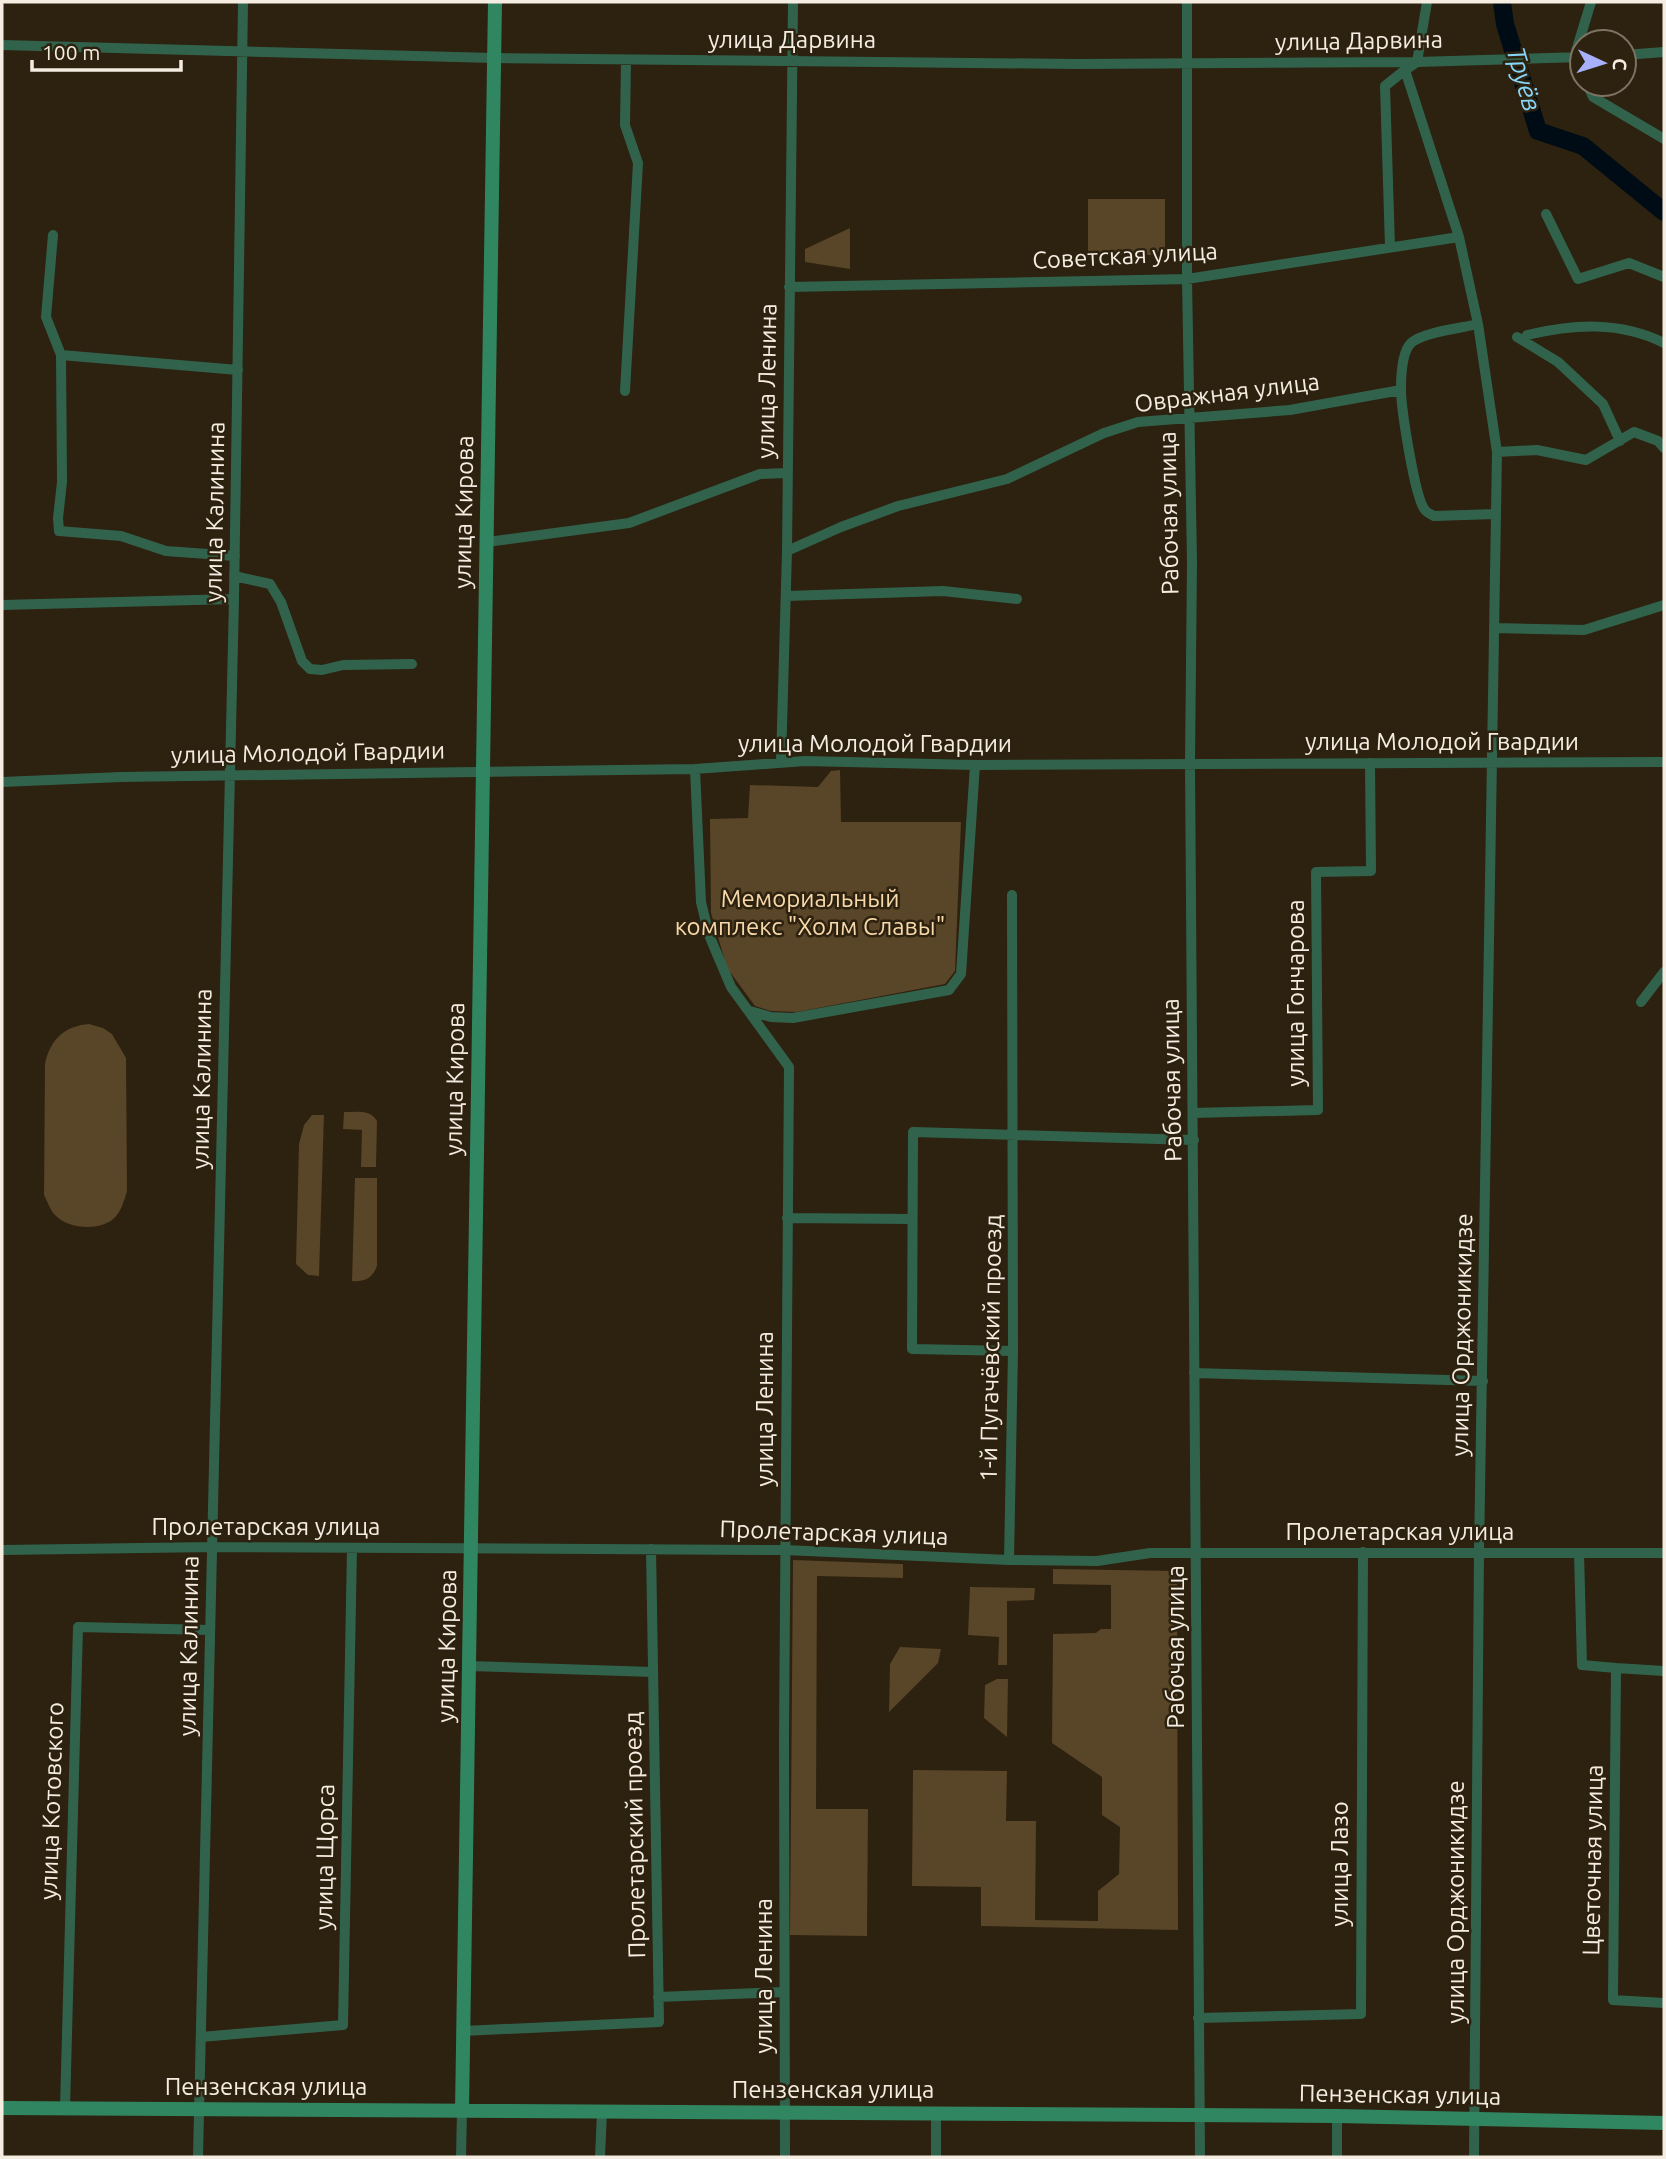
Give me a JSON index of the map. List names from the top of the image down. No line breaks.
{"streets":{"street":["улица Дарвина","Советская улица","улица Ленина","Овражная улица","улица Калинина","улица Кирова","Рабочая улица","улица Молодой Гвардии","улица Гончарова","улица Орджоникидзе","1-й Пугачёвский проезд","Пролетарская улица","улица Котовского","Пролетарский проезд","улица Щорса","Цветочная улица","улица Лазо","Пензенская улица"]},"crossings":[["улица Дарвина","улица Ленина"],["улица Дарвина","улица Калинина"],["улица Дарвина","улица Кирова"],["улица Дарвина","Рабочая улица"],["Советская улица","улица Ленина"],["Советская улица","Рабочая улица"],["Советская улица","улица Орджоникидзе"],["улица Ленина","Овражная улица"],["улица Ленина","улица Молодой Гвардии"],["улица Ленина","Пролетарская улица"],["улица Ленина","Пензенская улица"],["Овражная улица","Рабочая улица"],["улица Калинина","улица Молодой Гвардии"],["улица Калинина","Пролетарская улица"],["улица Калинина","улица Котовского"],["улица Калинина","улица Щорса"],["улица Калинина","Пензенская улица"],["улица Кирова","улица Молодой Гвардии"],["улица Кирова","Пролетарская улица"],["улица Кирова","Пролетарский проезд"],["улица Кирова","Пензенская улица"],["Рабочая улица","улица Молодой Гвардии"],["Рабочая улица","улица Гончарова"],["Рабочая улица","Пролетарская улица"],["Рабочая улица","улица Лазо"],["Рабочая улица","Пензенская улица"],["улица Молодой Гвардии","улица Гончарова"],["улица Молодой Гвардии","улица Орджоникидзе"],["улица Орджоникидзе","Пролетарская улица"],["улица Орджоникидзе","Пензенская улица"],["1-й Пугачёвский проезд","Пролетарская улица"],["Пролетарская улица","Пролетарский проезд"],["Пролетарская улица","улица Щорса"],["Пролетарская улица","улица Лазо"],["улица Котовского","Пензенская улица"]],"water":["Труёв"],"parks":["Мемориальный комплекс \"Холм Славы\""],"scale_bar":"100 m","north":"right"}
